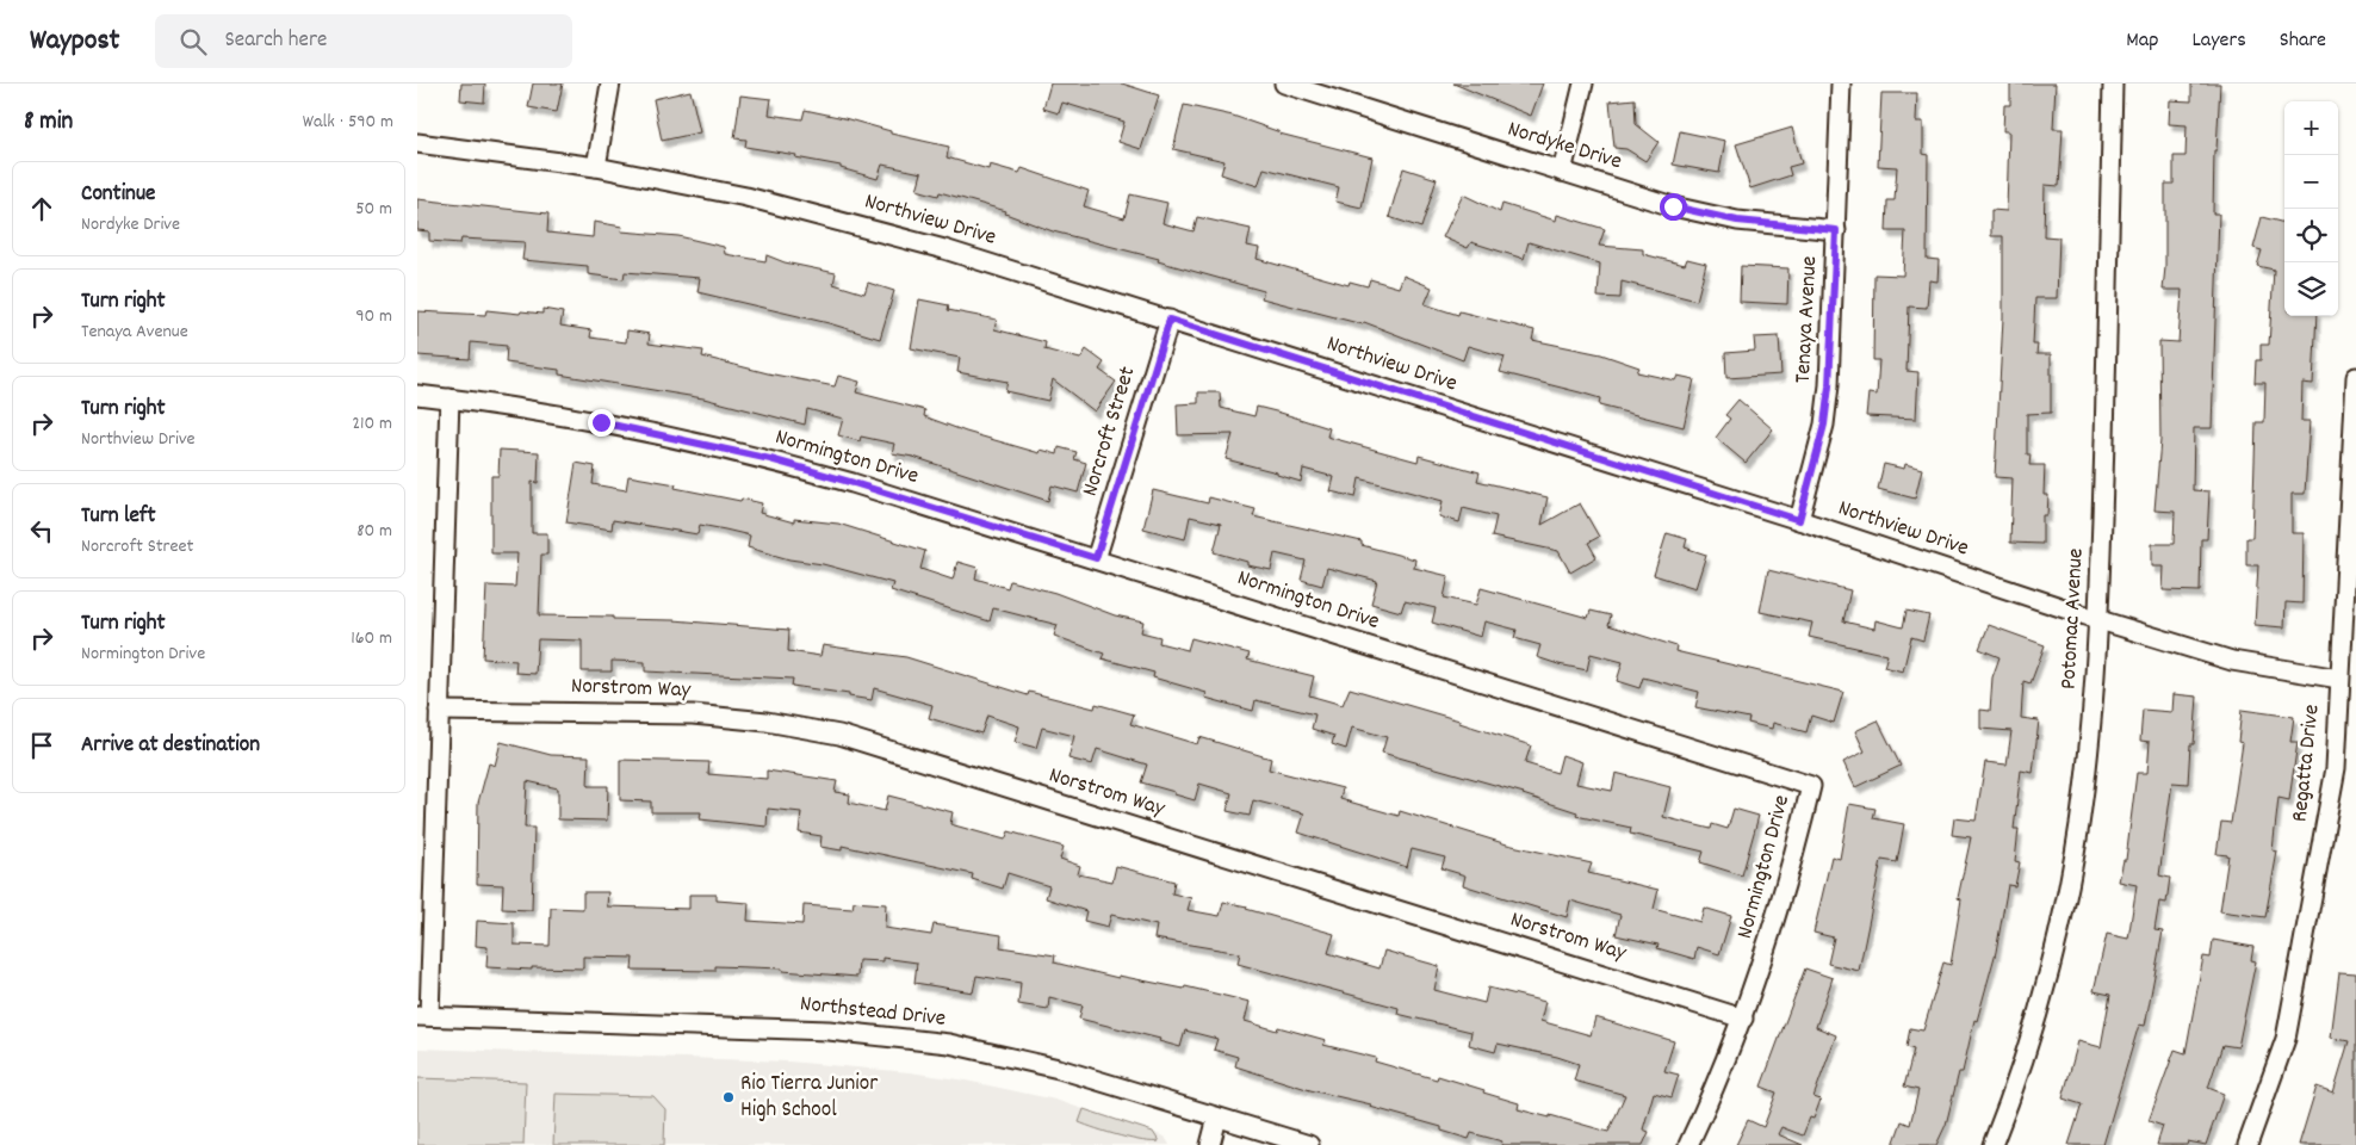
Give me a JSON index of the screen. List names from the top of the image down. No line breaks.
{"streets":{"street":["Nordyke Drive","Northview Drive","Tenaya Avenue","Norcroft Street","Normington Drive","Potomac Avenue","Norstrom Way","Regatta Drive","Northstead Drive"]},"crossings":[["Nordyke Drive","Tenaya Avenue"],["Northview Drive","Tenaya Avenue"],["Northview Drive","Norcroft Street"],["Northview Drive","Potomac Avenue"],["Northview Drive","Regatta Drive"],["Norcroft Street","Normington Drive"],["Normington Drive","Norstrom Way"]],"places":["Rio Tierra Junior High School"],"page":{"header":"Waypost","search":"Search here","nav":["Map","Layers","Share"],"heading":["8 min","Walk · 590 m"],"map_buttons":["+","−"],"list":[["Continue","Nordyke Drive","50 m"],["Turn right","Tenaya Avenue","90 m"],["Turn right","Northview Drive","210 m"],["Turn left","Norcroft Street","80 m"],["Turn right","Normington Drive","160 m"],"Arrive at destination"]}}
